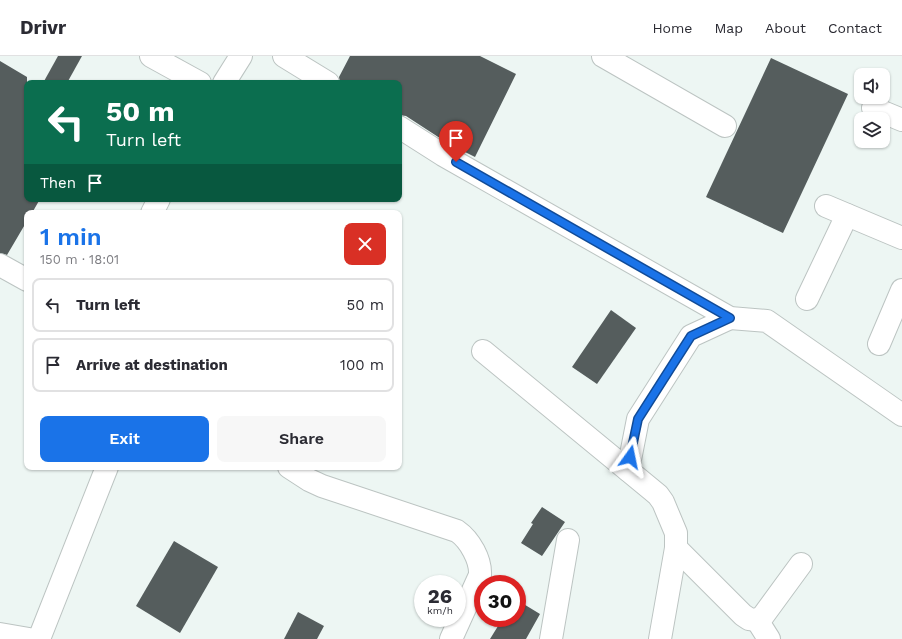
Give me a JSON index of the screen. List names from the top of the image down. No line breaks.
{"page":{"header":"Drivr","nav":["Home","Map","About","Contact"],"turn":["50 m","Turn left"],"then":"Then","heading":["1 min","150 m · 18:01"],"list":[{"name":"Turn left","value":"50 m"},{"name":"Arrive at destination","value":"100 m"}],"buttons":["Exit","Share"],"speed":"26 km/h","limit":"30"}}
